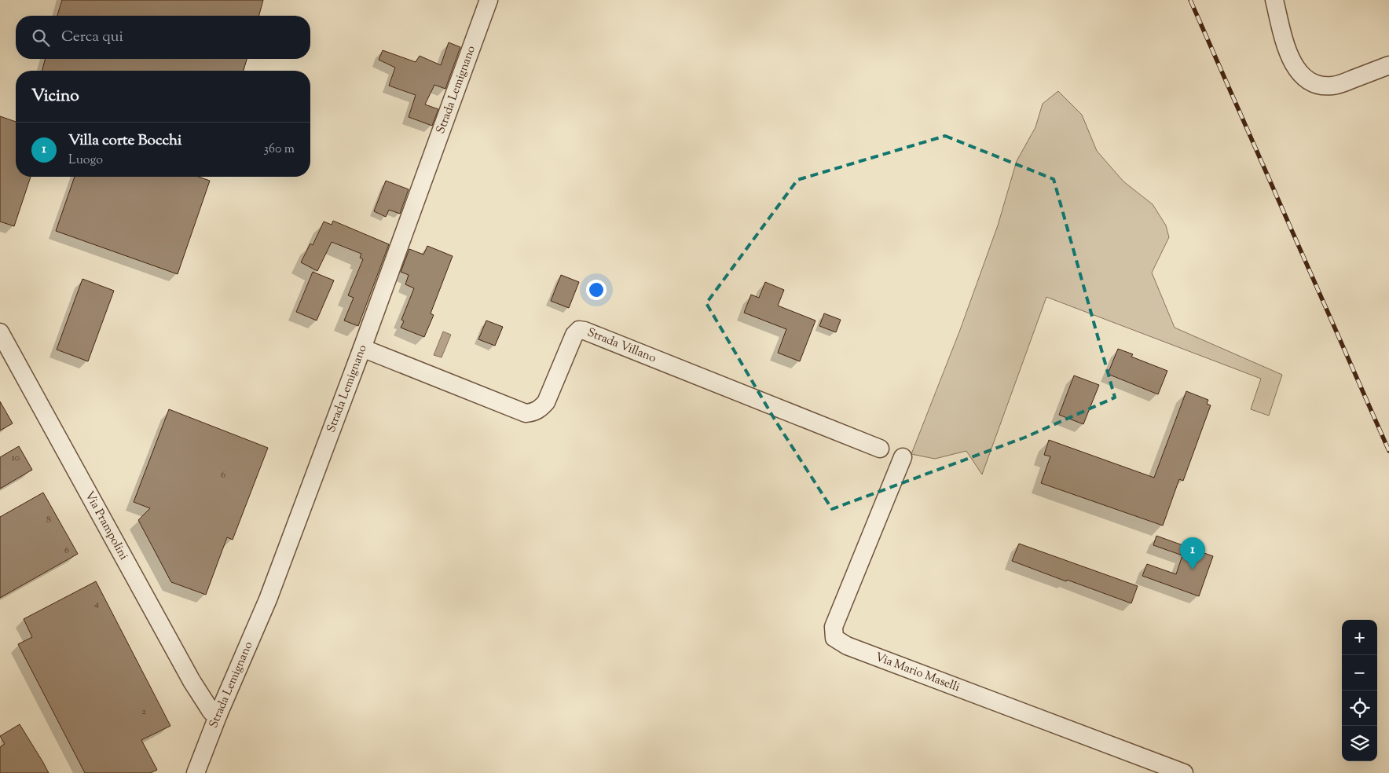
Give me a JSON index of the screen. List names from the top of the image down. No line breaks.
{"streets":{"street":["Strada Lemignano","Strada Villano","Via Prampolini","Via Mario Maselli"]},"crossings":[["Strada Lemignano","Strada Villano"],["Strada Lemignano","Via Prampolini"]],"house_numbers":["10","6","8","6","4","2"],"page":{"search":"Cerca qui","heading":"Vicino","list":[{"mark":"1","name":"Villa corte Bocchi","note":"Luogo","value":"360 m"}],"pins":"1","map_buttons":["+","−"]}}
